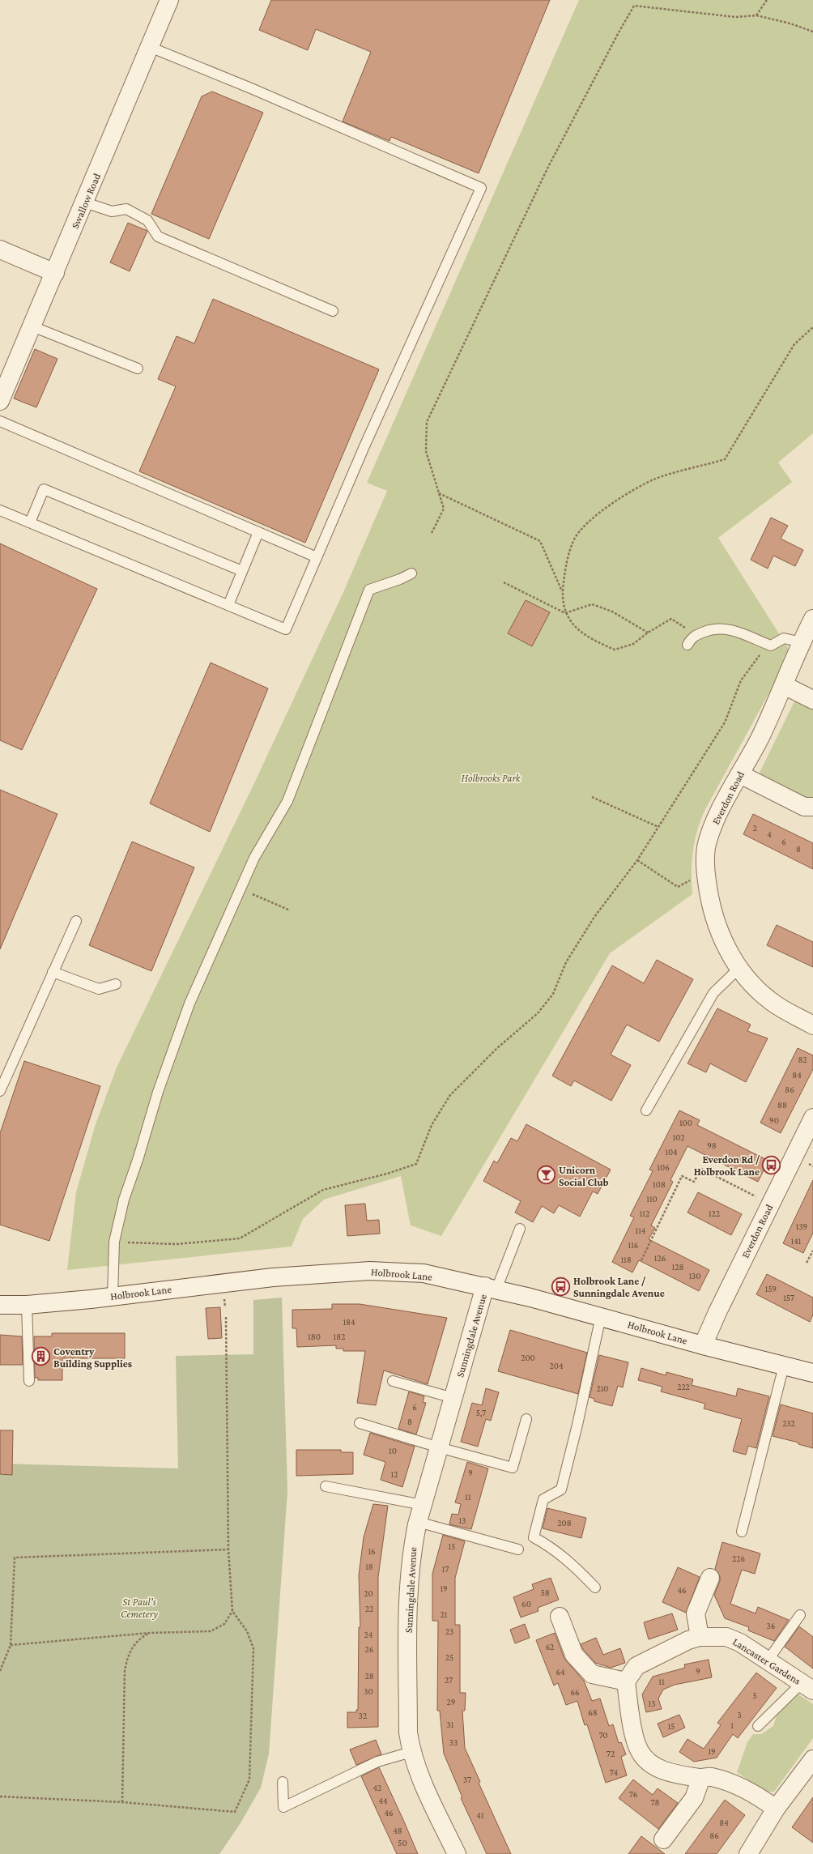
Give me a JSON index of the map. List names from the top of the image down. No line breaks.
{"streets":{"street":["Swallow Road","Everdon Road","Holbrook Lane","Sunningdale Avenue","Lancaster Gardens"]},"crossings":[["Everdon Road","Holbrook Lane"],["Holbrook Lane","Sunningdale Avenue"]],"parks":["Holbrooks Park","St Paul's Cemetery"],"places":{"bus stop":["Everdon Rd / Holbrook Lane","Holbrook Lane / Sunningdale Avenue"],"bar":["Unicorn Social Club"],"building":["Coventry Building Supplies"]},"house_numbers":["2","4","6","8","82","84","86","88","90","100","102","98","104","106","108","110","112","122","139","114","141","116","126","118","128","130","159","157","184","180","182","200","204","222","210","6","5,7","8","232","10","9","12","11","13","208","15","16","226","18","17","19","46","58","20","60","22","21","36","23","24","62","26","25","9","64","28","27","11","30","66","5","29","13","68","3","32","31","1","15","70","33","19","72","74","37","42","76","44","78","46","41","84","48","86","50"]}
